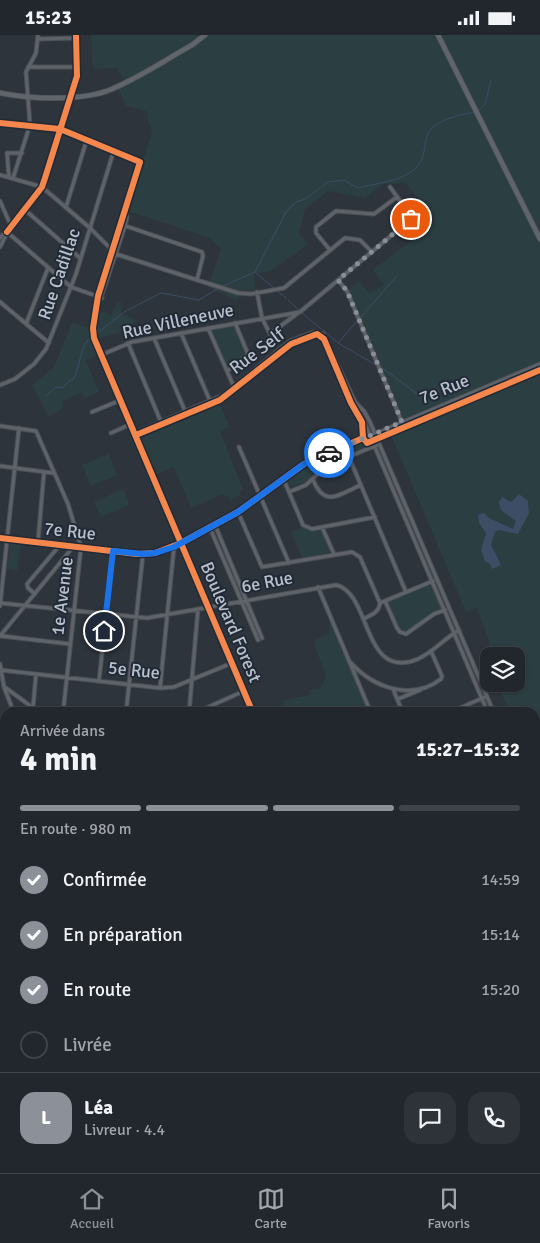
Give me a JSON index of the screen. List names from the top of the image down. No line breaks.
{"streets":{"street":["Rue Cadillac","Rue Villeneuve","Rue Self","7e Rue","6e Rue","1e Avenue","Boulevard Forest","5e Rue"]},"crossings":[["Rue Villeneuve","Boulevard Forest"],["Rue Self","7e Rue"],["Rue Self","6e Rue"],["Rue Self","Boulevard Forest"],["7e Rue","1e Avenue"],["7e Rue","Boulevard Forest"],["6e Rue","1e Avenue"],["6e Rue","Boulevard Forest"],["1e Avenue","5e Rue"],["Boulevard Forest","5e Rue"]],"page":{"status":"15:23","heading":["4 min","Arrivée dans","15:27–15:32"],"panel":["Léa","Livreur · 4.4"],"bar":"En route · 980 m","list":[["Confirmée","14:59"],["En préparation","15:14"],["En route","15:20"],"Livrée"],"round":"L","tabs":["Accueil","Carte","Favoris"]}}
